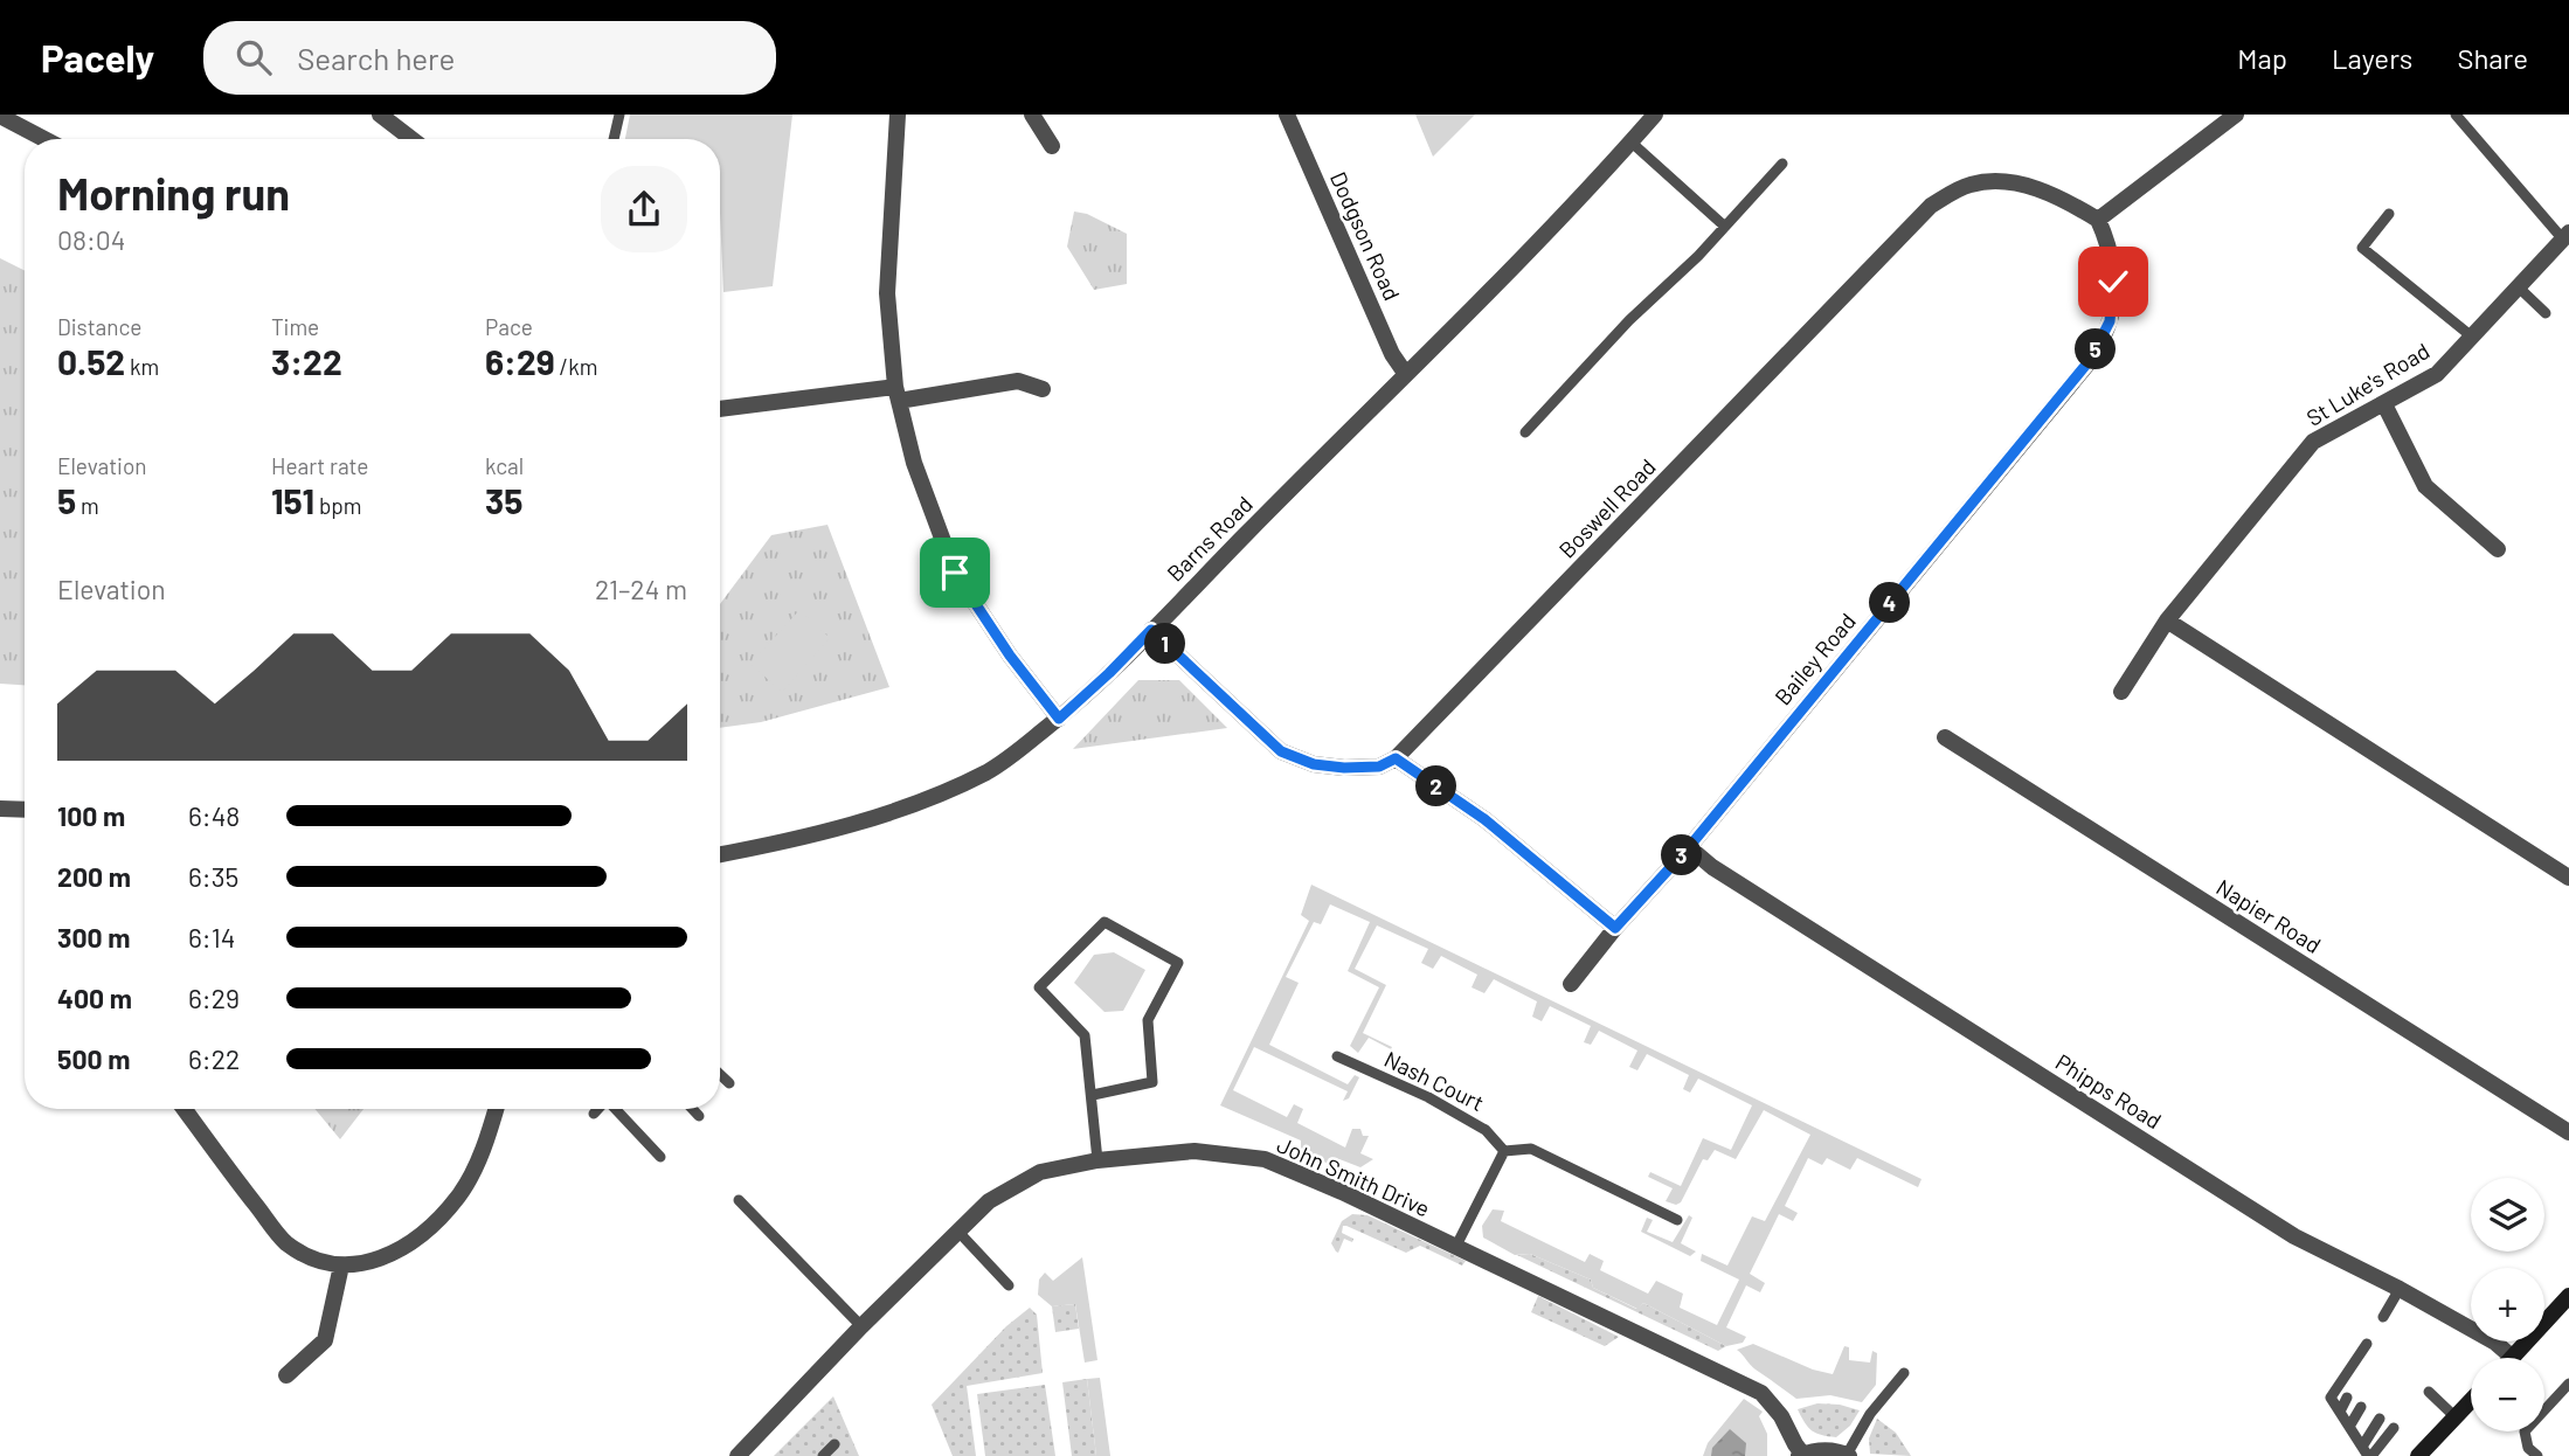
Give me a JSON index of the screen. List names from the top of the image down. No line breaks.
{"streets":{"street":["Dodgson Road","St Luke's Road","Boswell Road","Barns Road","Bailey Road","Napier Road","Phipps Road","John Smith Drive"],"lane":["Nash Court"]},"crossings":[["Dodgson Road","Barns Road"],["Boswell Road","Bailey Road"],["Bailey Road","Phipps Road"]],"page":{"header":"Pacely","search":"Search here","nav":["Map","Layers","Share"],"heading":["Morning run","08:04"],"stats":[["Distance","0.52 km"],["Time","3:22"],["Pace","6:29 /km"],["Elevation","5 m"],["Heart rate","151 bpm"],["kcal","35"]],"pins":["5","4","1","2","3"],"chart":["Elevation","21–24 m"],"list":[{"name":"100 m","note":"6:48"},{"name":"200 m","note":"6:35"},{"name":"300 m","note":"6:14"},{"name":"400 m","note":"6:29"},{"name":"500 m","note":"6:22"}],"map_buttons":["+","−"]}}
